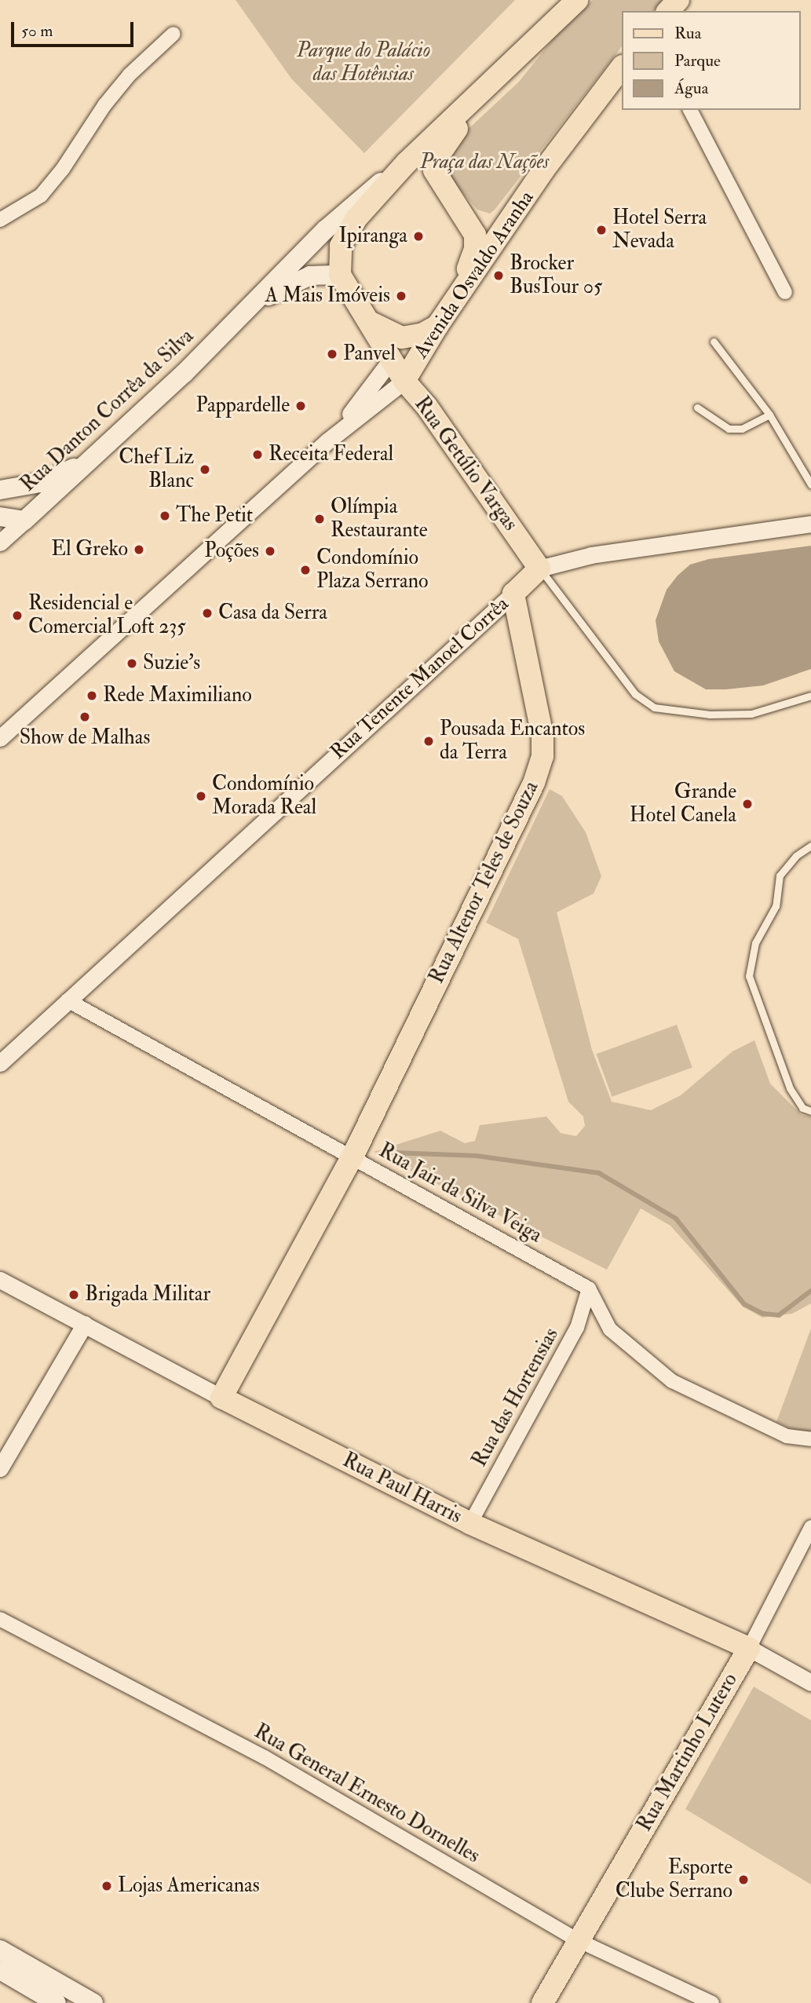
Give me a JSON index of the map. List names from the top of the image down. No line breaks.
{"streets":{"main road":["Avenida Osvaldo Aranha","Rua Danton Corrêa da Silva","Rua Getúlio Vargas","Rua Tenente Manoel Corrêa","Rua Altenor Teles de Souza","Rua Paul Harris","Rua Martinho Lutero"],"street":["Rua Jair da Silva Veiga","Rua das Hortensias","Rua General Ernesto Dornelles"]},"crossings":[["Avenida Osvaldo Aranha","Rua Danton Corrêa da Silva"],["Avenida Osvaldo Aranha","Rua Getúlio Vargas"],["Rua Getúlio Vargas","Rua Tenente Manoel Corrêa"],["Rua Tenente Manoel Corrêa","Rua Altenor Teles de Souza"],["Rua Tenente Manoel Corrêa","Rua Jair da Silva Veiga"],["Rua Altenor Teles de Souza","Rua Jair da Silva Veiga"],["Rua Altenor Teles de Souza","Rua Paul Harris"],["Rua Jair da Silva Veiga","Rua das Hortensias"],["Rua das Hortensias","Rua Paul Harris"],["Rua Paul Harris","Rua Martinho Lutero"],["Rua Martinho Lutero","Rua General Ernesto Dornelles"]],"parks":["Parque do Palácio das Hotênsias","Praça das Nações"],"places":["Hotel Serra Nevada","Ipiranga","Brocker BusTour 05","A Mais Imóveis","Panvel","Pappardelle","Receita Federal","Chef Liz Blanc","The Petit","Olímpia Restaurante","El Greko","Poções","Condomínio Plaza Serrano","Casa da Serra","Residencial e Comercial Loft 235","Suzie's","Rede Maximiliano","Show de Malhas","Pousada Encantos da Terra","Condomínio Morada Real","Grande Hotel Canela","Brigada Militar","Esporte Clube Serrano","Lojas Americanas"],"legend":["Rua","Parque","Água"],"scale_bar":"50 m"}
